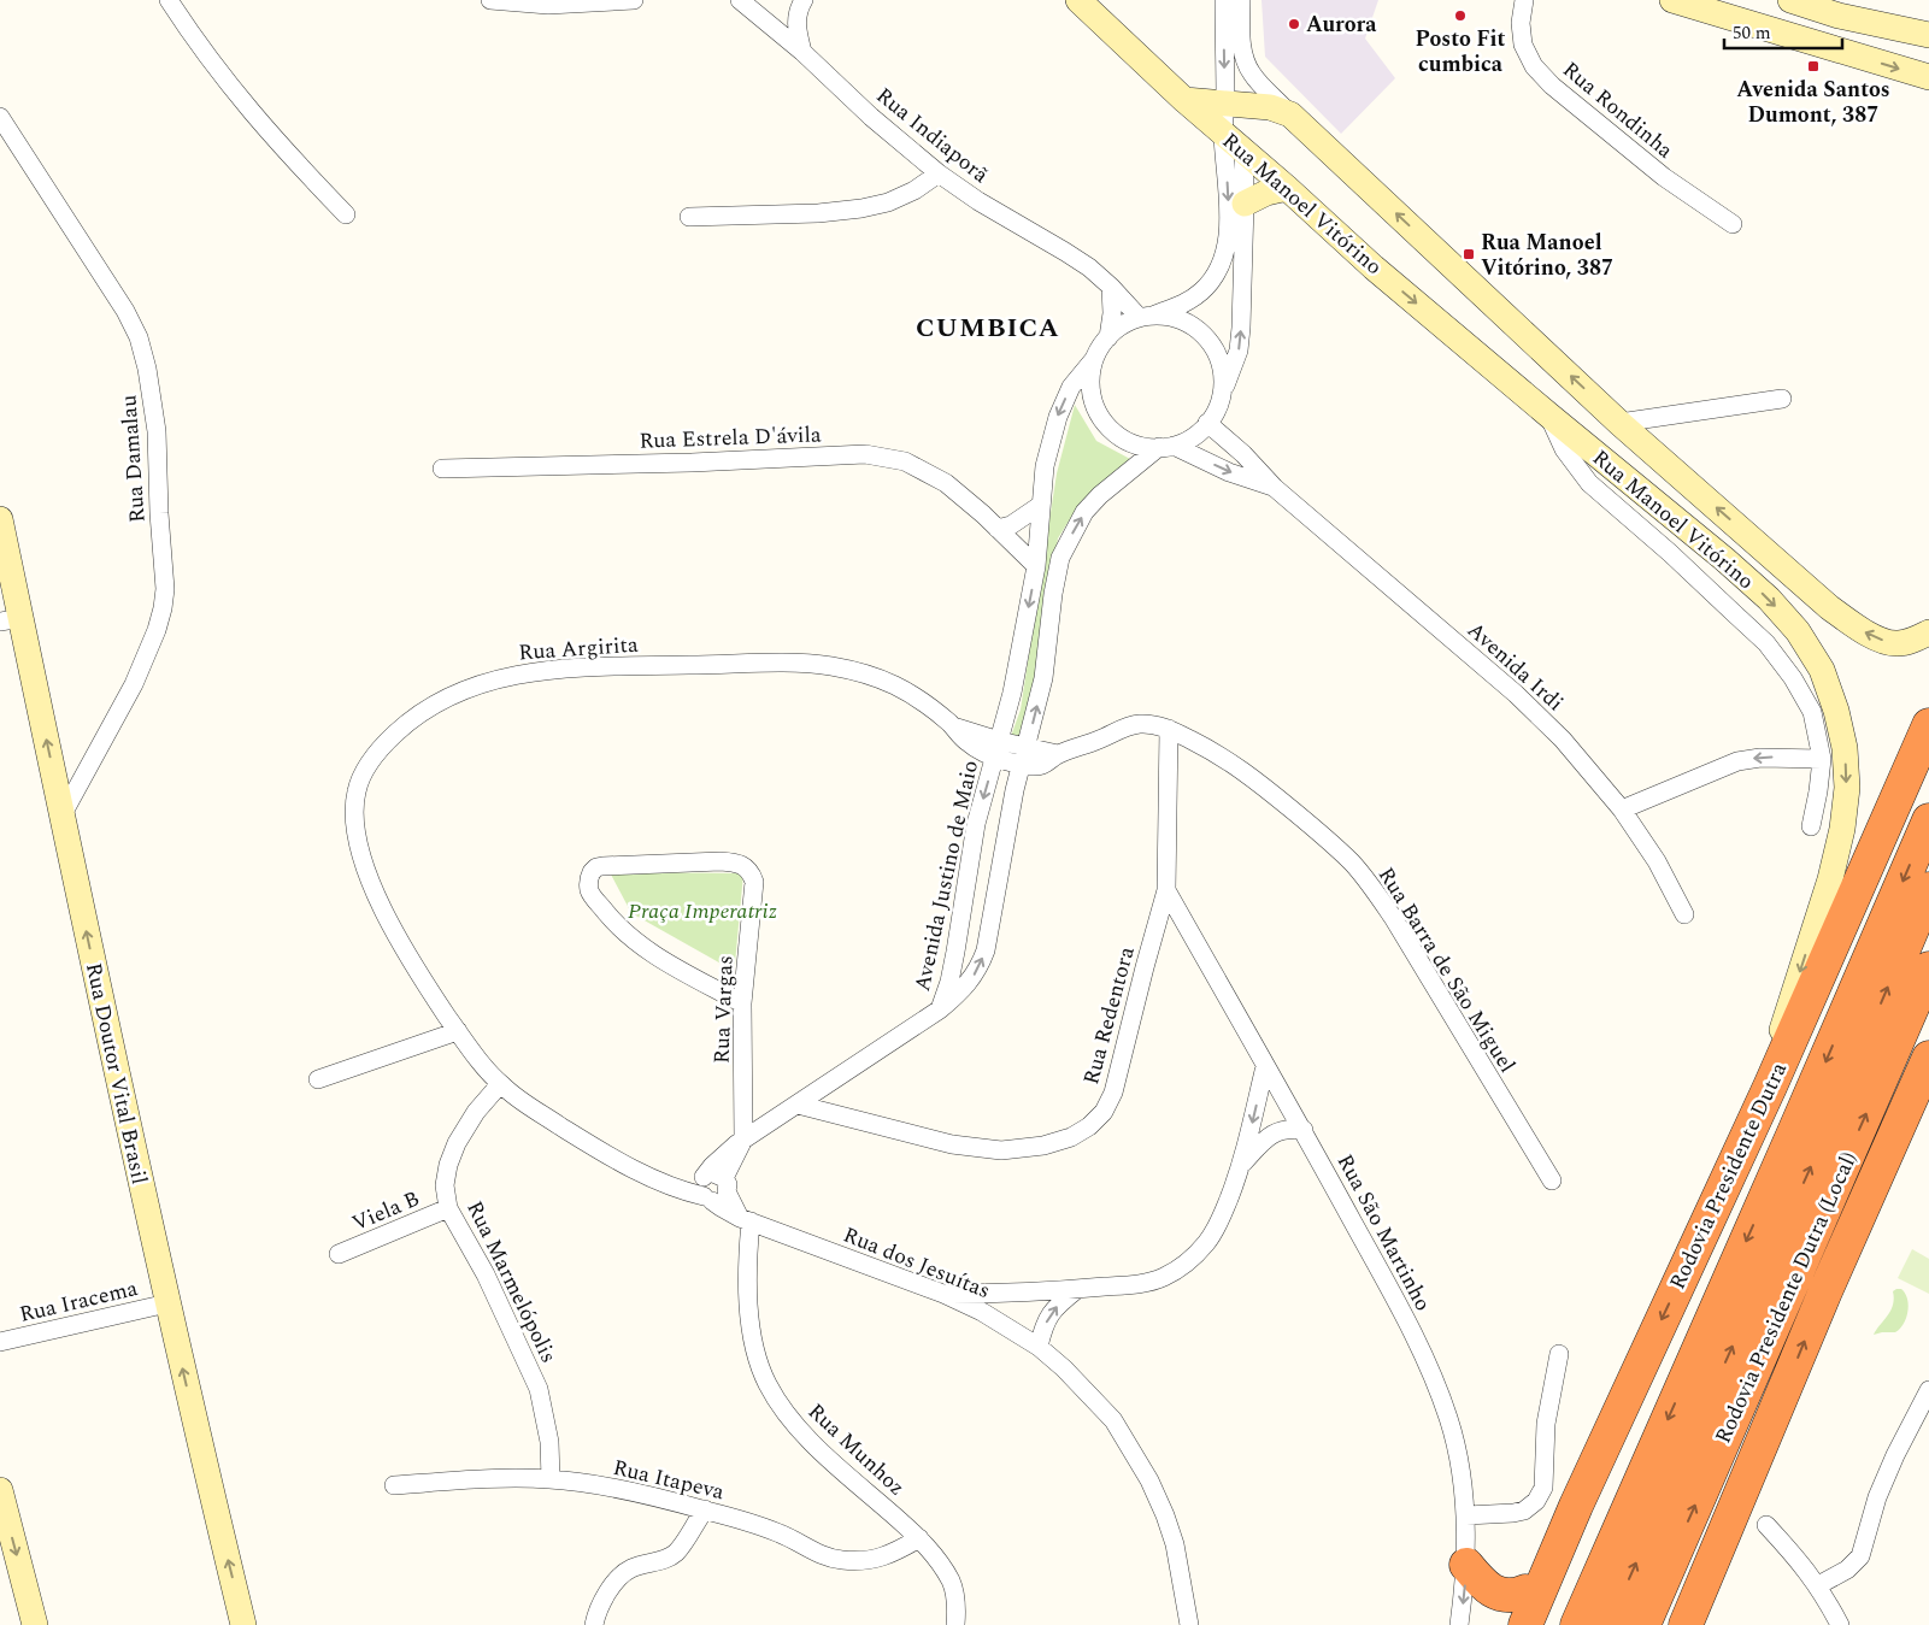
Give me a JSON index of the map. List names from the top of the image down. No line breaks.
{"streets":{"highway":["Rodovia Presidente Dutra","Rodovia Presidente Dutra (Local)"],"main road":["Rua Manoel Vitórino","Rua Doutor Vital Brasil"],"street":["Rua Rondinha","Rua Indiaporã","Rua Estrela D'ávila","Rua Damalau","Rua Argirita","Avenida Irdi","Avenida Justino de Maio","Rua Barra de São Miguel","Rua Vargas","Rua Redentora","Viela B","Rua São Martinho","Rua dos Jesuítas","Rua Marmelópolis","Rua Iracema","Rua Munhoz","Rua Itapeva"]},"crossings":[["Rua Indiaporã","Avenida Irdi"],["Rua Indiaporã","Avenida Justino de Maio"],["Rua Manoel Vitórino","Rodovia Presidente Dutra"],["Rua Estrela D'ávila","Avenida Justino de Maio"],["Rua Damalau","Rua Doutor Vital Brasil"],["Rua Argirita","Avenida Justino de Maio"],["Rua Argirita","Rua Barra de São Miguel"],["Rua Argirita","Rua Marmelópolis"],["Avenida Irdi","Avenida Justino de Maio"],["Avenida Justino de Maio","Rua Barra de São Miguel"],["Rua Barra de São Miguel","Rua Redentora"],["Rua Redentora","Rua São Martinho"],["Rua Doutor Vital Brasil","Rua Iracema"],["Viela B","Rua Marmelópolis"],["Rua dos Jesuítas","Rua Munhoz"],["Rua Marmelópolis","Rua Itapeva"],["Rua Munhoz","Rua Itapeva"]],"one_way":["Rua Doutor Vital Brasil"],"districts":["CUMBICA"],"parks":["Praça Imperatriz"],"places":{"other":["Posto Fit cumbica","Aurora"],"transit":["Avenida Santos Dumont, 387","Rua Manoel Vitórino, 387"]},"scale_bar":"50 m"}
